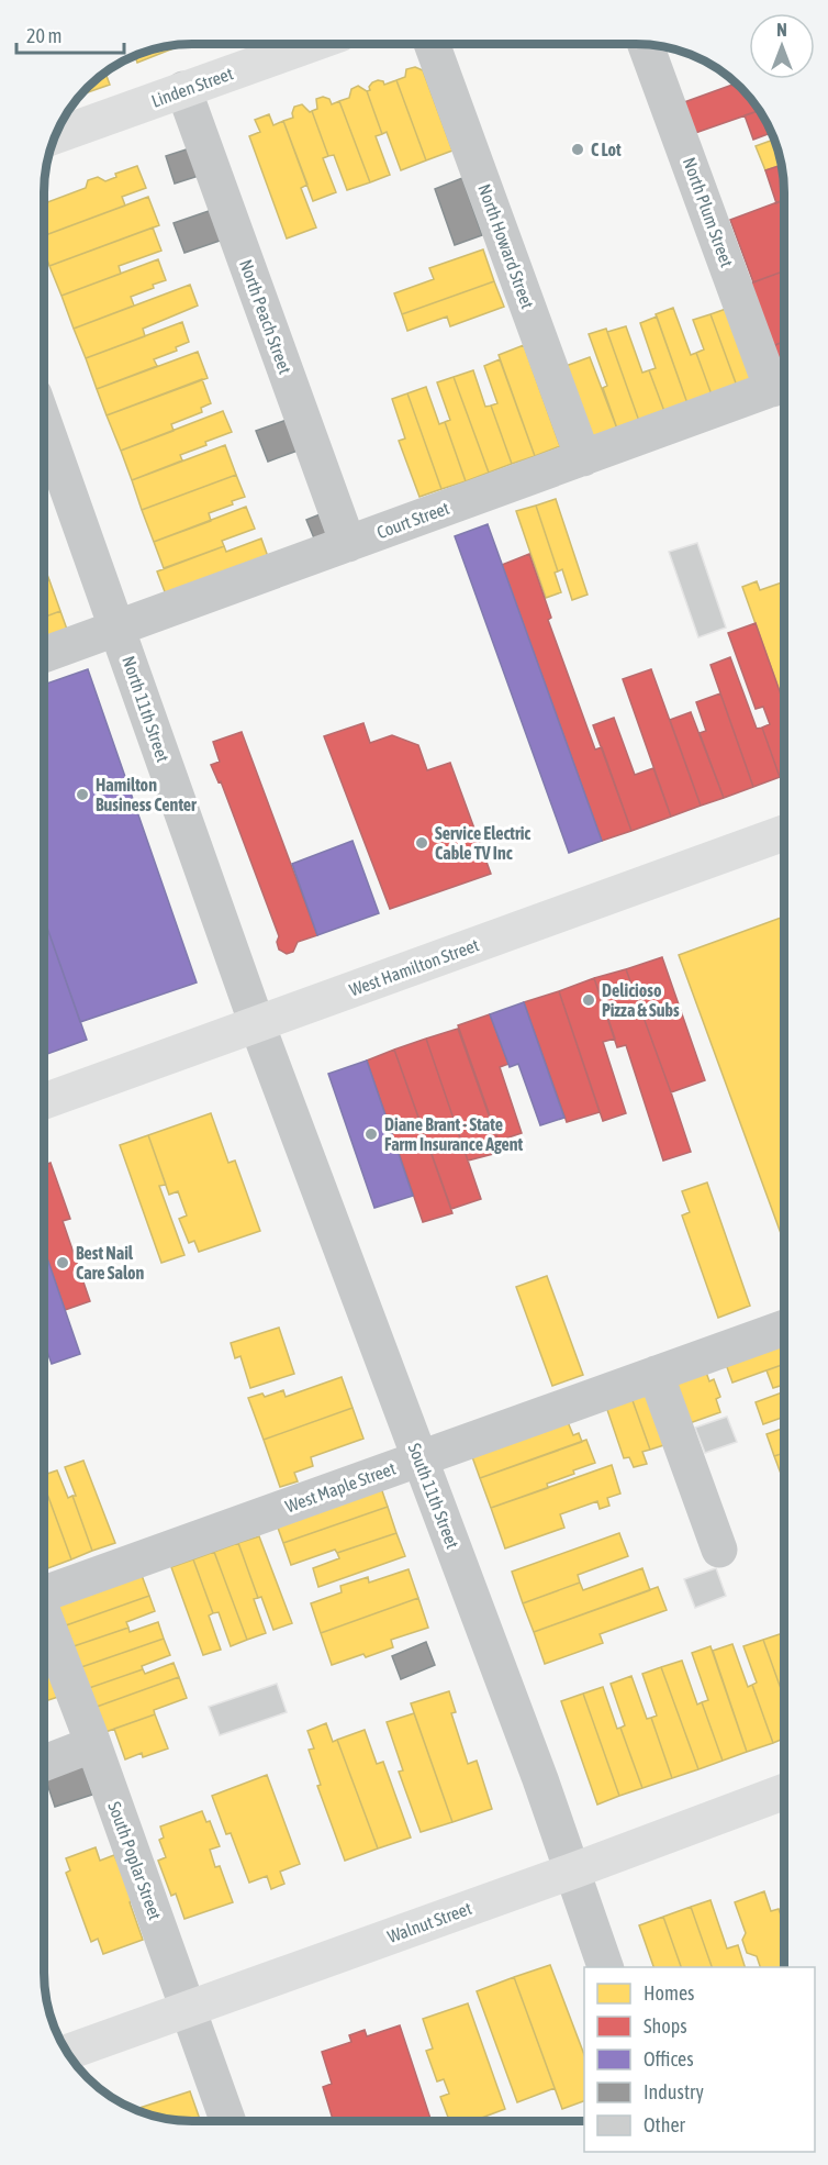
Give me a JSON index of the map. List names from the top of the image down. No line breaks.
{"streets":{"main road":["Linden Street","West Hamilton Street","Walnut Street"],"street":["North Plum Street","North Howard Street","North Peach Street","Court Street","North 11th Street","West Maple Street","South 11th Street","South Poplar Street"]},"crossings":[["Linden Street","North Peach Street"],["North Plum Street","Court Street"],["North Howard Street","Court Street"],["North Peach Street","Court Street"],["Court Street","North 11th Street"],["North 11th Street","West Hamilton Street"],["North 11th Street","South 11th Street"],["West Hamilton Street","South 11th Street"],["West Maple Street","South 11th Street"],["South 11th Street","Walnut Street"],["South Poplar Street","Walnut Street"]],"places":["C Lot","Hamilton Business Center","Service Electric Cable TV Inc","Delicioso Pizza & Subs","Diane Brant - State Farm Insurance Agent","Best Nail Care Salon"],"legend":["Homes","Shops","Offices","Industry","Other"],"scale_bar":"20 m","north":"top"}
